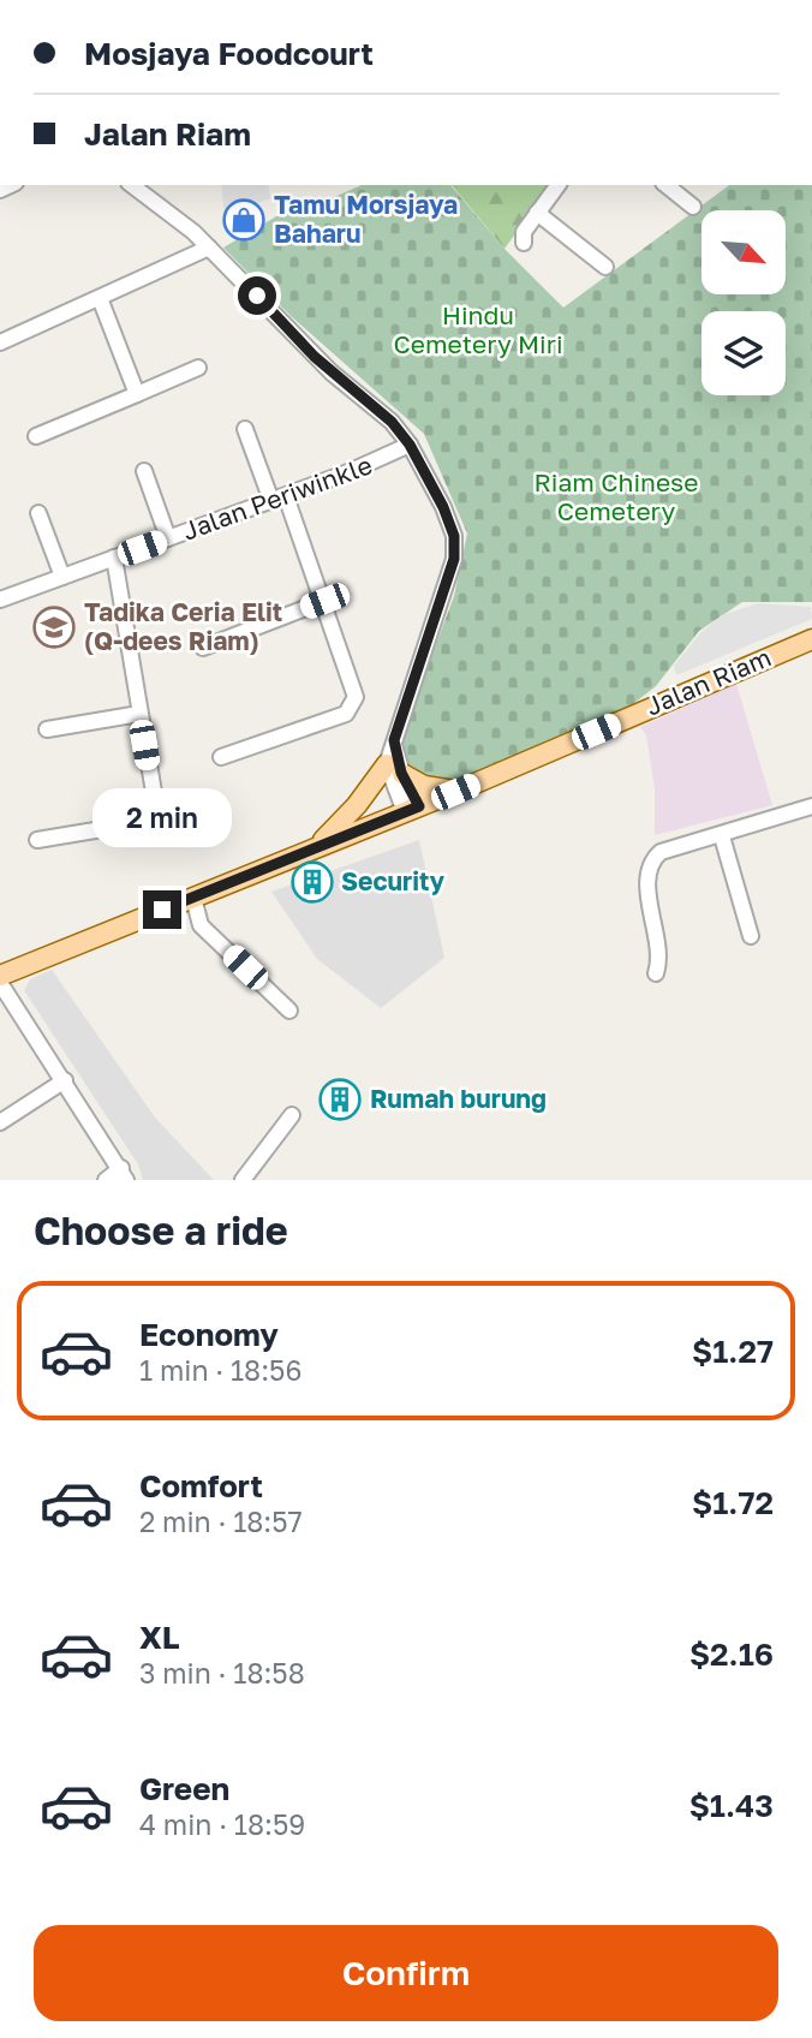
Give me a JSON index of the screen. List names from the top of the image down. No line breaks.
{"streets":{"main road":["Jalan Riam"],"street":["Jalan Periwinkle"]},"parks":["Hindu Cemetery Miri","Riam Chinese Cemetery"],"places":{"shop":["Tamu Morsjaya Baharu"],"school or university":["Tadika Ceria Elit (Q-dees Riam)"],"building":["Security","Rumah burung"]},"north":"bottom right","page":{"banner":["Mosjaya Foodcourt","Jalan Riam"],"bubble":"2 min","heading":"Choose a ride","list":[{"name":"Economy","note":"1 min · 18:56","value":"$1.27"},{"name":"Comfort","note":"2 min · 18:57","value":"$1.72"},{"name":"XL","note":"3 min · 18:58","value":"$2.16"},{"name":"Green","note":"4 min · 18:59","value":"$1.43"}],"buttons":"Confirm"}}
